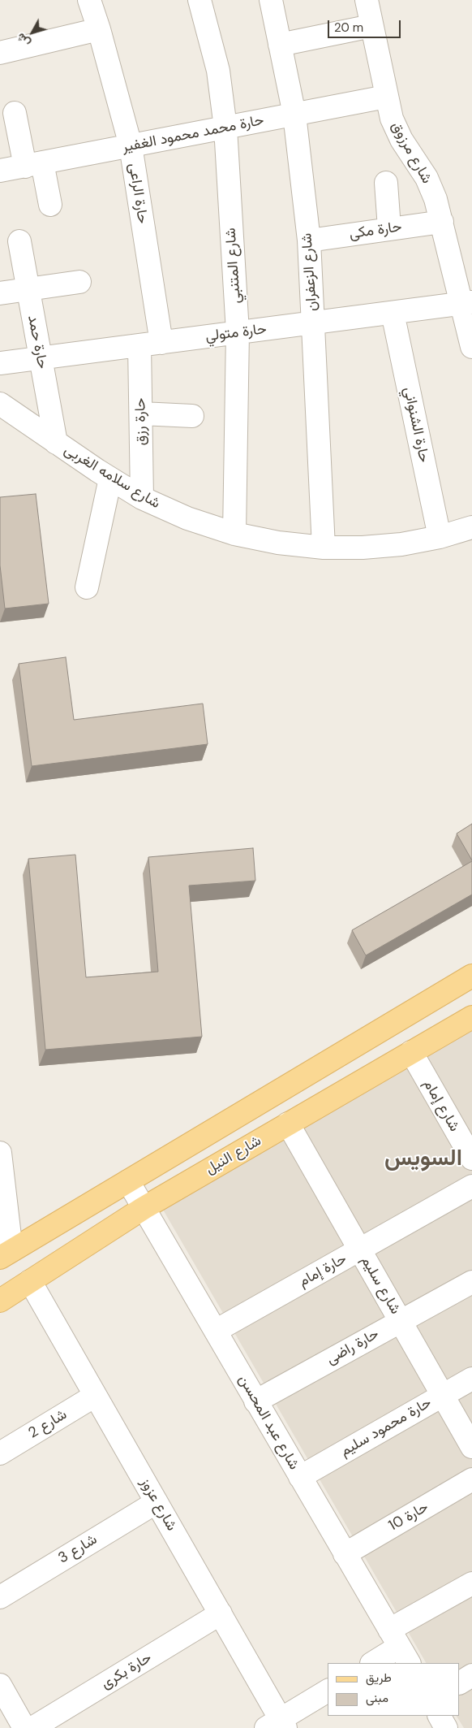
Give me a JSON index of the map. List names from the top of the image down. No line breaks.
{"streets":{"main road":["شارع النيل"],"street":["حارة محمد محمود الغفير","شارع مرزوق","حارة الراعى","حارة مكى","شارع المتنبي","شارع الزعفران","حارة متولي","حارة حمد","حارة رزق","حارة الشنواني","شارع سلامه الغربى","شارع إمام","حارة إمام","شارع سليم","حارة راضى","شارع عبد المحسن","شارع 2","حارة محمود سليم","شارع عزوز","حارة 10","شارع 3","حارة بكرى"]},"crossings":[["حارة محمد محمود الغفير","شارع مرزوق"],["حارة محمد محمود الغفير","حارة الراعى"],["حارة محمد محمود الغفير","شارع المتنبي"],["حارة محمد محمود الغفير","شارع الزعفران"],["شارع مرزوق","حارة مكى"],["شارع مرزوق","حارة متولي"],["حارة الراعى","حارة متولي"],["حارة مكى","شارع الزعفران"],["شارع المتنبي","حارة متولي"],["شارع المتنبي","شارع سلامه الغربى"],["شارع الزعفران","حارة متولي"],["شارع الزعفران","شارع سلامه الغربى"],["حارة متولي","حارة حمد"],["حارة متولي","حارة رزق"],["حارة متولي","حارة الشنواني"],["حارة حمد","شارع سلامه الغربى"],["حارة رزق","شارع سلامه الغربى"],["حارة الشنواني","شارع سلامه الغربى"],["شارع إمام","شارع النيل"],["شارع النيل","شارع سليم"],["شارع النيل","شارع عبد المحسن"],["شارع النيل","شارع عزوز"],["حارة إمام","شارع سليم"],["حارة إمام","شارع عبد المحسن"],["شارع سليم","حارة راضى"],["شارع سليم","حارة محمود سليم"],["حارة راضى","شارع عبد المحسن"],["شارع عبد المحسن","حارة محمود سليم"],["شارع عبد المحسن","حارة 10"],["شارع 2","شارع عزوز"],["شارع عزوز","شارع 3"],["شارع عزوز","حارة بكرى"]],"districts":["السويس"],"legend":["طريق","مبنى"],"scale_bar":"20 m","north":"bottom left"}
